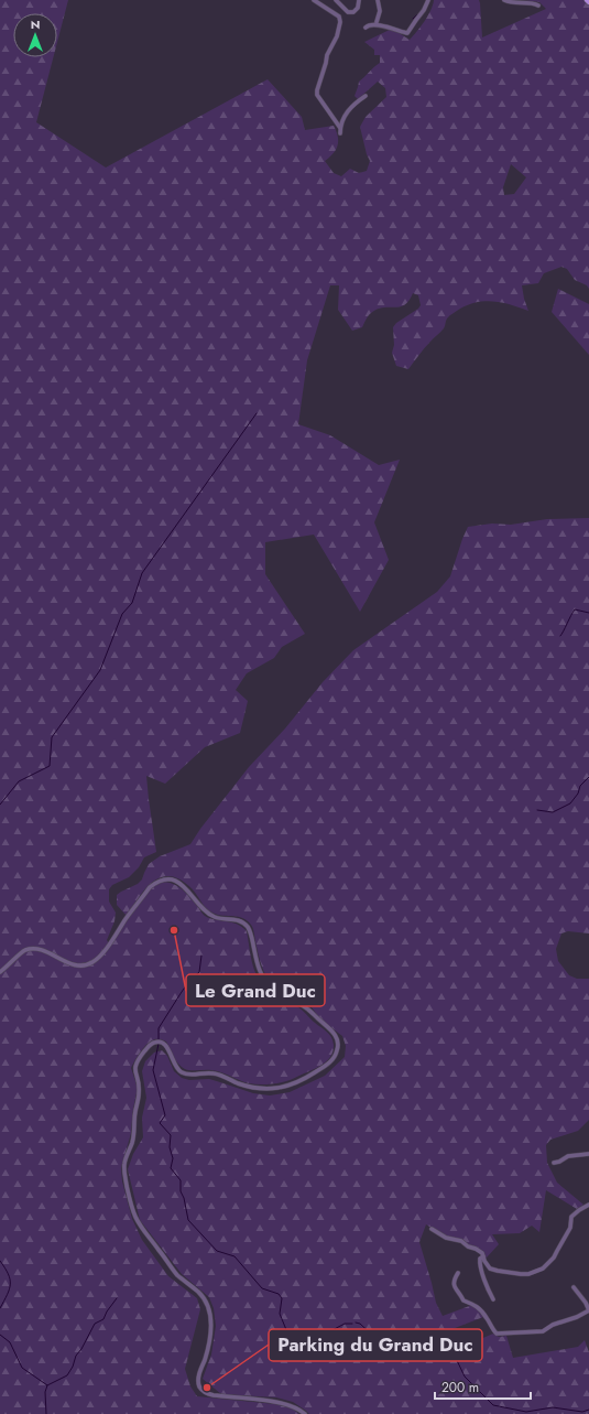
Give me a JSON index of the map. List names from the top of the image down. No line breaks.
{"places":["Le Grand Duc","Parking du Grand Duc"],"scale_bar":"200 m","north":"top"}
